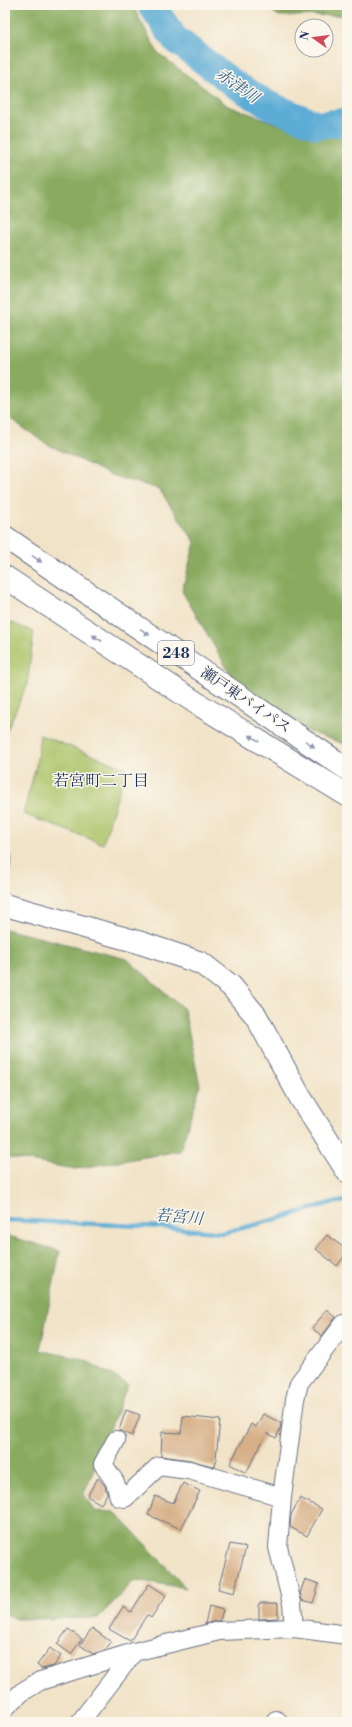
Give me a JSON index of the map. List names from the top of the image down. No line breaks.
{"streets":{"main road":["248","瀬戸東バイパス"]},"districts":["若宮町二丁目"],"water":["赤津川","若宮川"],"north":"left"}
